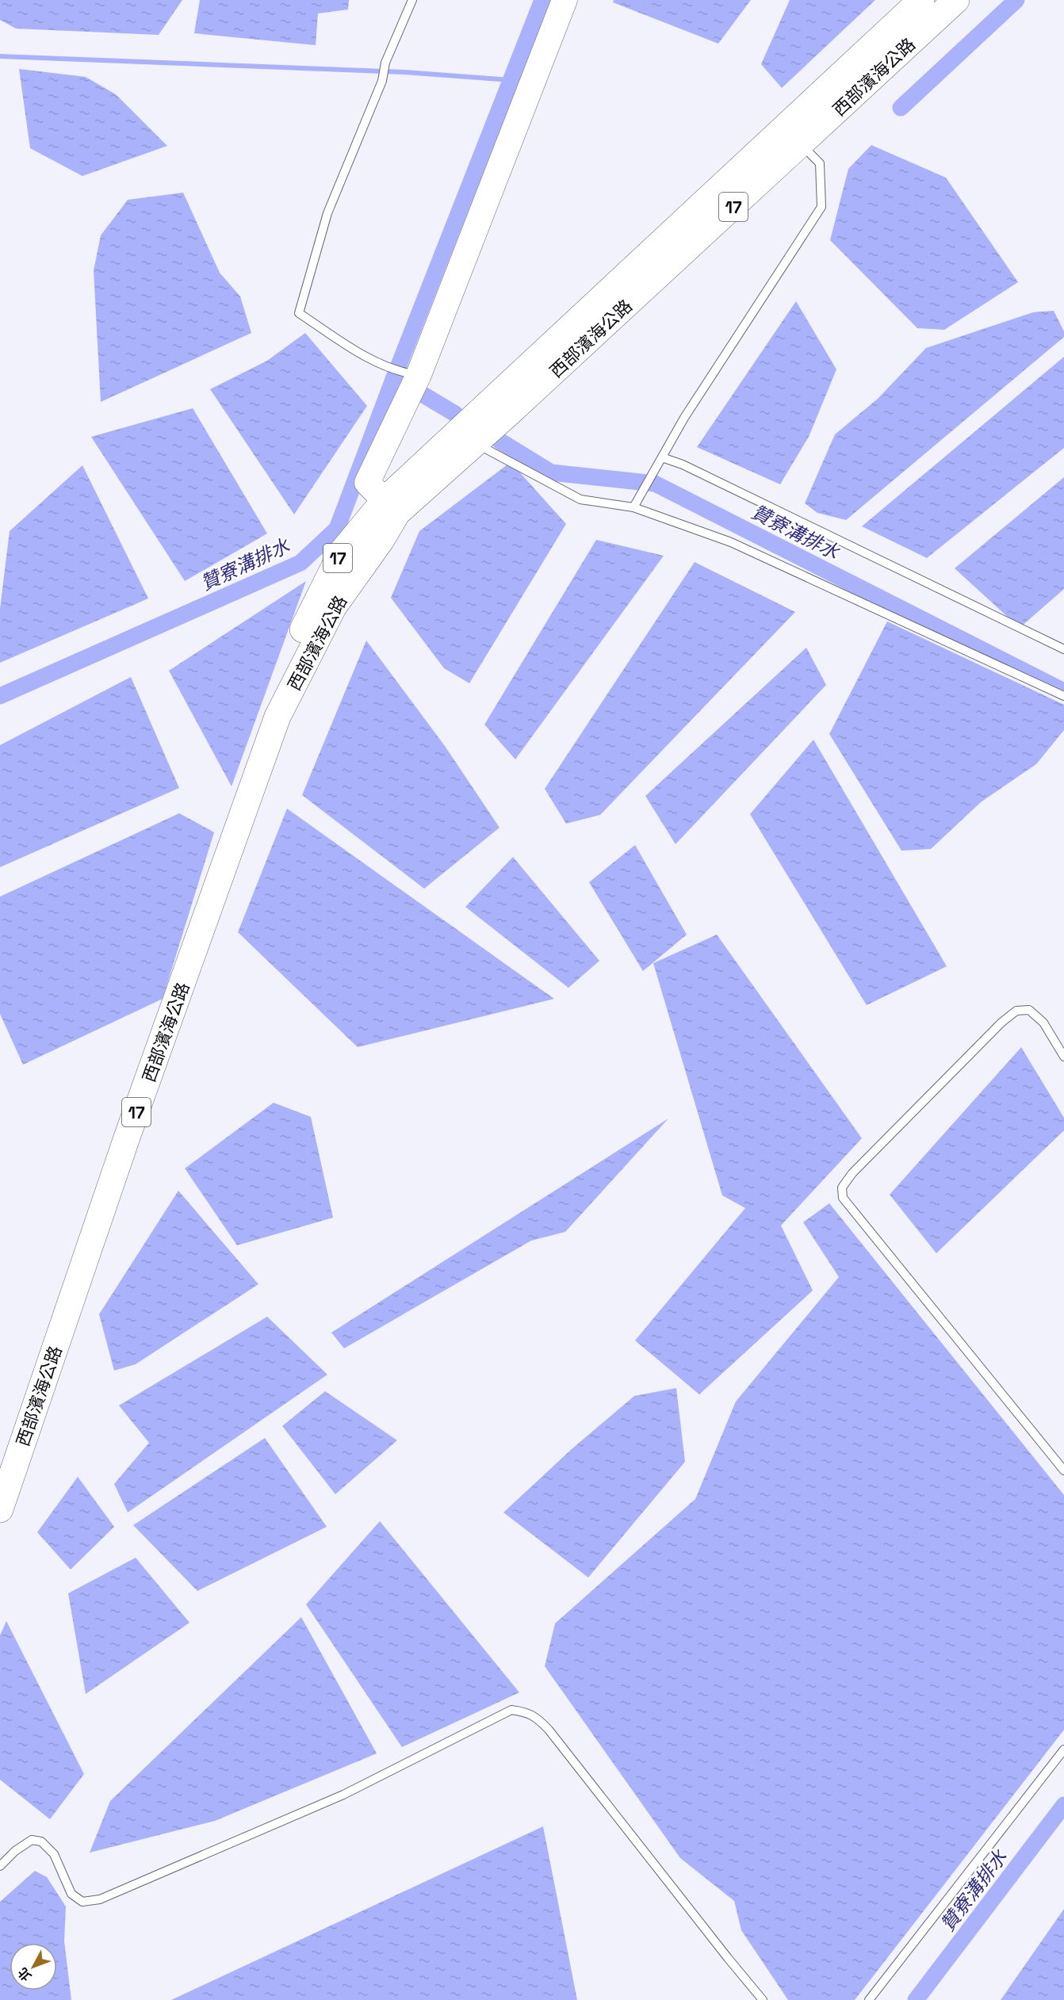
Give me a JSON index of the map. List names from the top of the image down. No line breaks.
{"streets":{"main road":["西部濱海公路","17"]},"water":["贊寮溝排水"],"north":"bottom left"}
